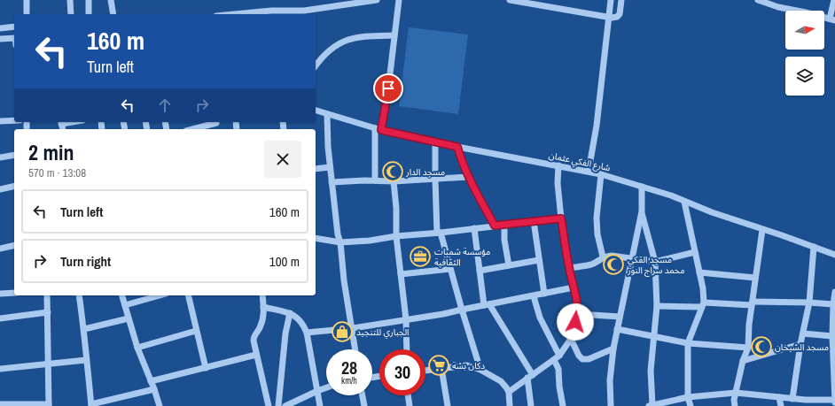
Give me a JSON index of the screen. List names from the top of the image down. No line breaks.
{"streets":{"street":["شارع الفكي عثمان"]},"places":{"mosque":["مسجد الدار","مسجد الفكي محمد سراج النور","مسجد الشيخان"],"office":["مؤسسة شمبات الثقافية"],"shop":["الجباري للتنجيد"],"supermarket":["دكان بشة"]},"north":"right","page":{"turn":["160 m","Turn left"],"heading":["2 min","570 m · 13:08"],"list":[{"name":"Turn left","value":"160 m"},{"name":"Turn right","value":"100 m"}],"speed":"28 km/h","limit":"30"}}
